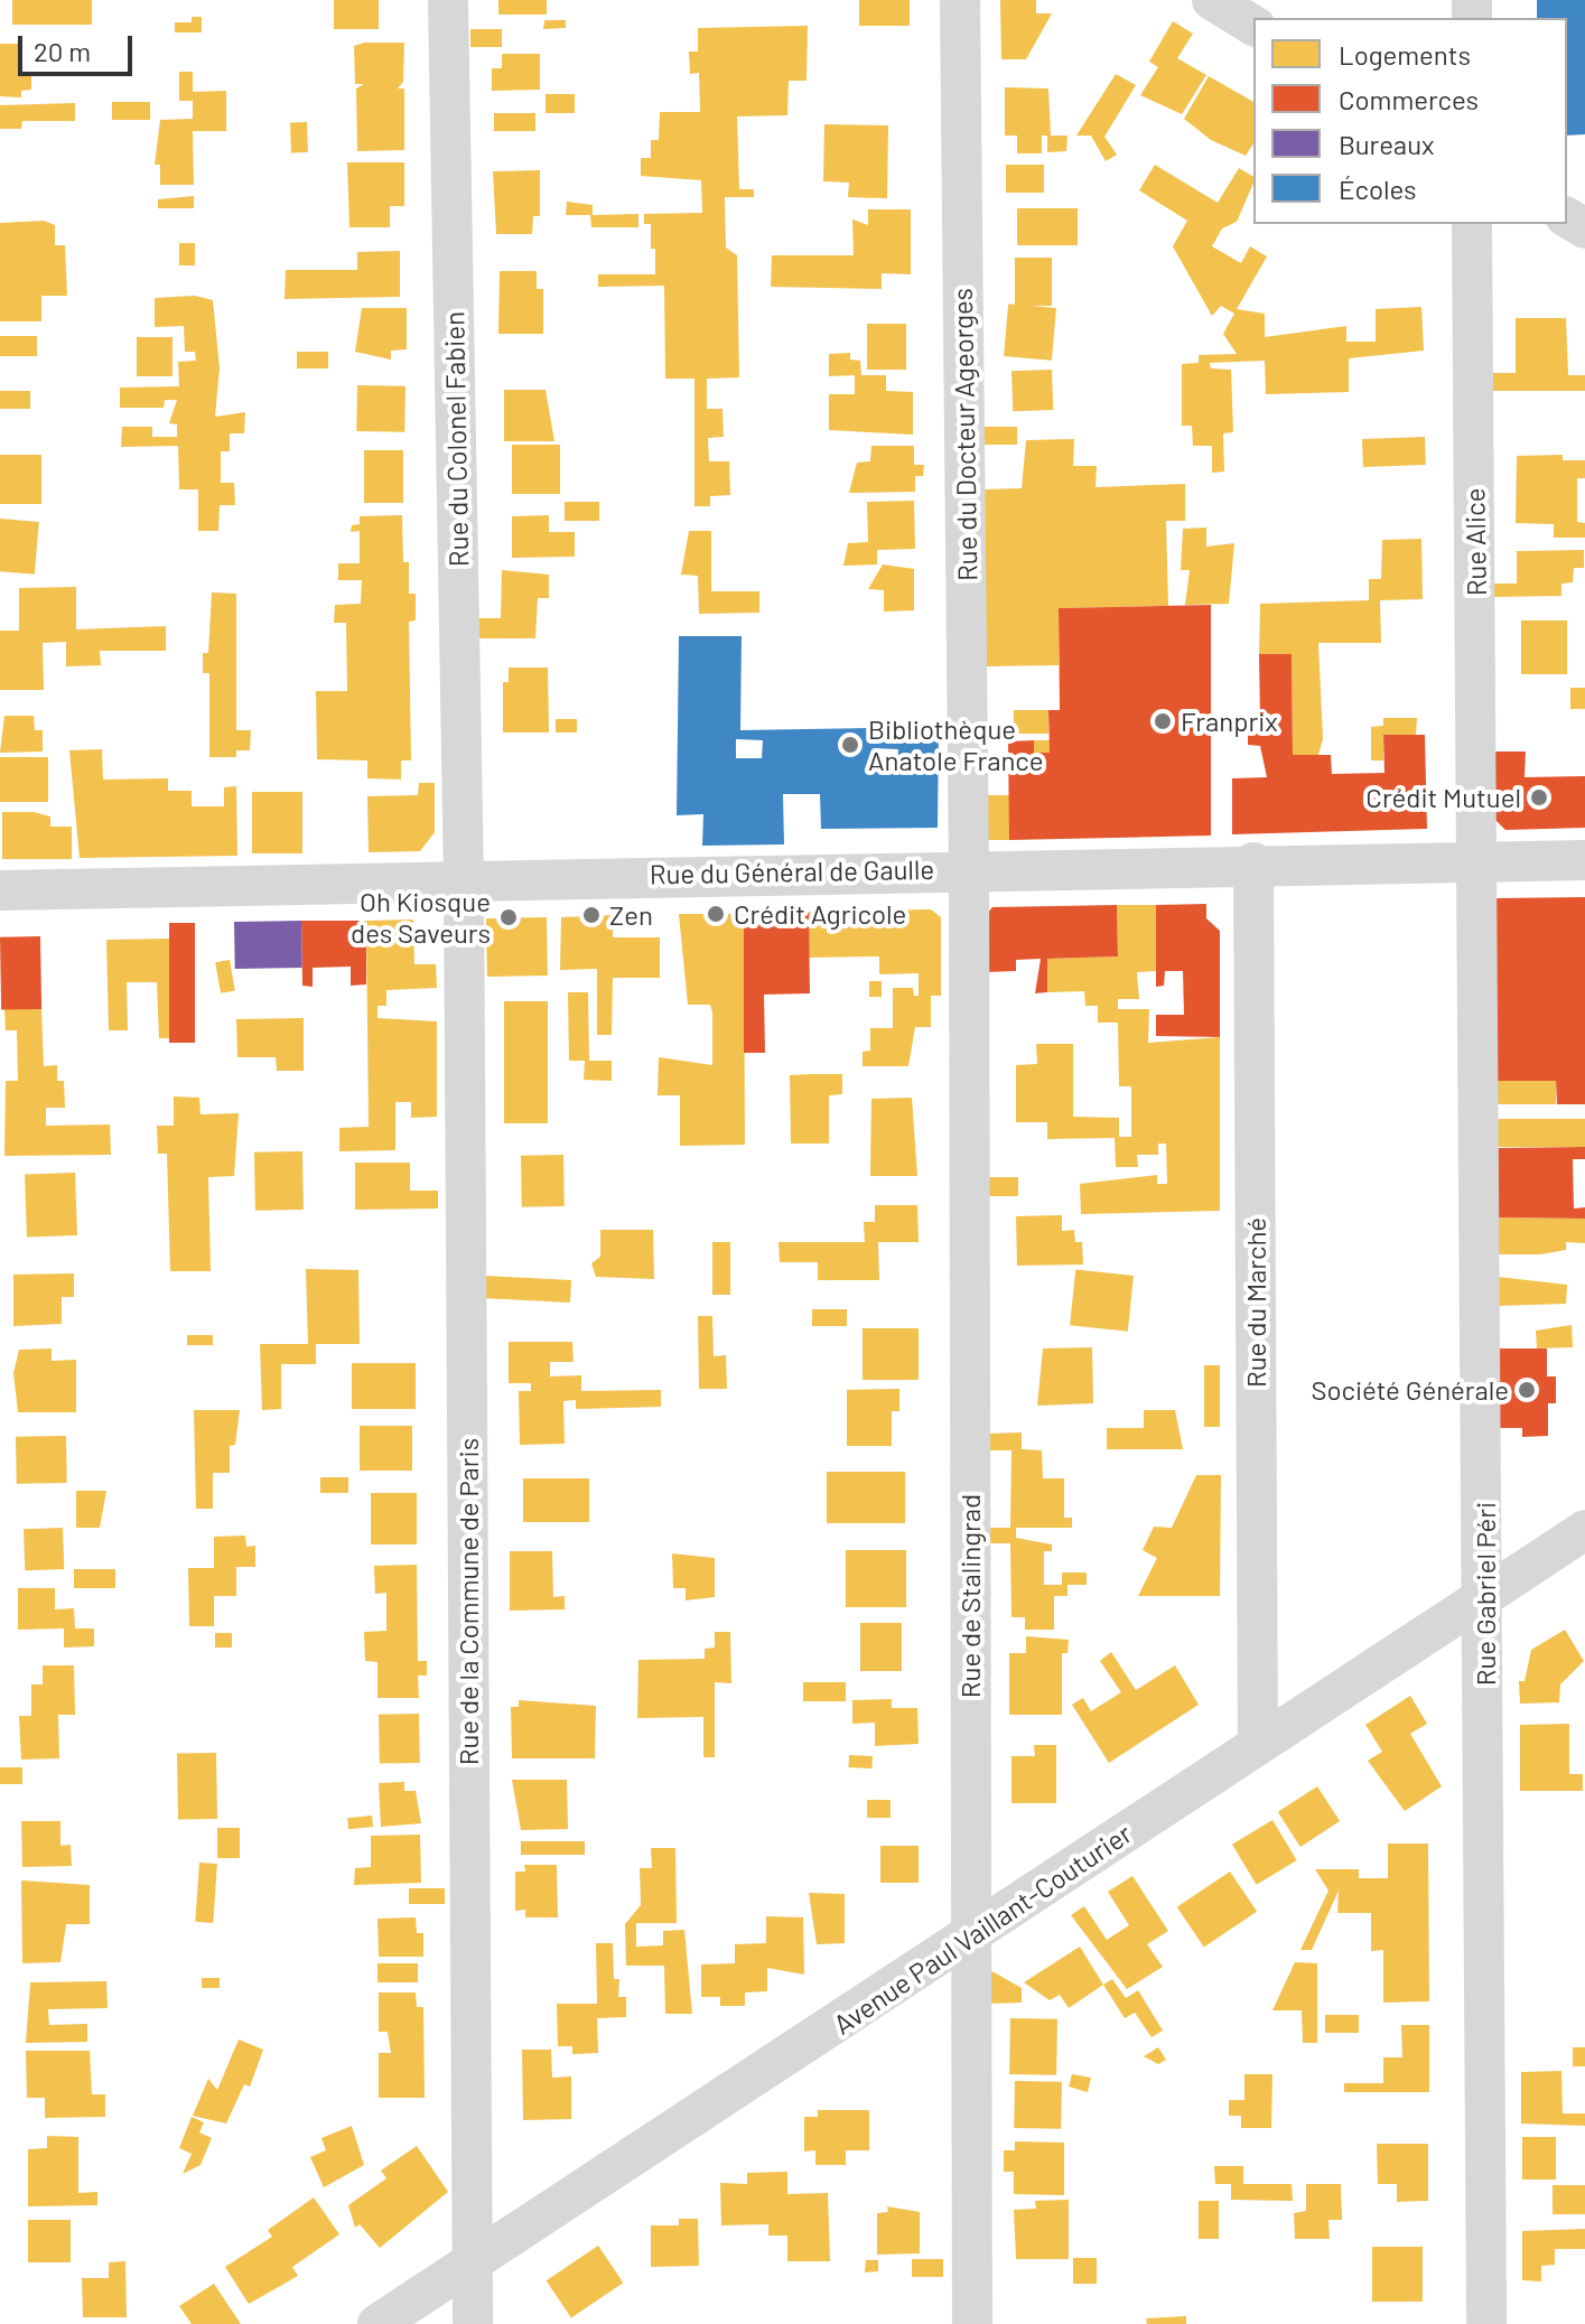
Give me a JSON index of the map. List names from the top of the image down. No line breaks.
{"streets":{"street":["Rue du Docteur Ageorges","Rue du Colonel Fabien","Rue Alice","Rue du Général de Gaulle","Rue du Marché","Rue Gabriel Péri","Rue de Stalingrad","Rue de la Commune de Paris","Avenue Paul Vaillant-Couturier"]},"crossings":[["Rue du Docteur Ageorges","Rue du Général de Gaulle"],["Rue du Docteur Ageorges","Rue de Stalingrad"],["Rue du Colonel Fabien","Rue du Général de Gaulle"],["Rue du Colonel Fabien","Rue de la Commune de Paris"],["Rue Alice","Rue du Général de Gaulle"],["Rue Alice","Rue Gabriel Péri"],["Rue du Général de Gaulle","Rue du Marché"],["Rue du Général de Gaulle","Rue Gabriel Péri"],["Rue du Général de Gaulle","Rue de Stalingrad"],["Rue du Général de Gaulle","Rue de la Commune de Paris"],["Rue du Marché","Avenue Paul Vaillant-Couturier"],["Rue Gabriel Péri","Avenue Paul Vaillant-Couturier"],["Rue de Stalingrad","Avenue Paul Vaillant-Couturier"],["Rue de la Commune de Paris","Avenue Paul Vaillant-Couturier"]],"places":["Franprix","Bibliothèque Anatole France","Crédit Mutuel","Crédit Agricole","Zen","Oh Kiosque des Saveurs","Société Générale"],"legend":["Logements","Commerces","Bureaux","Écoles"],"scale_bar":"20 m"}
